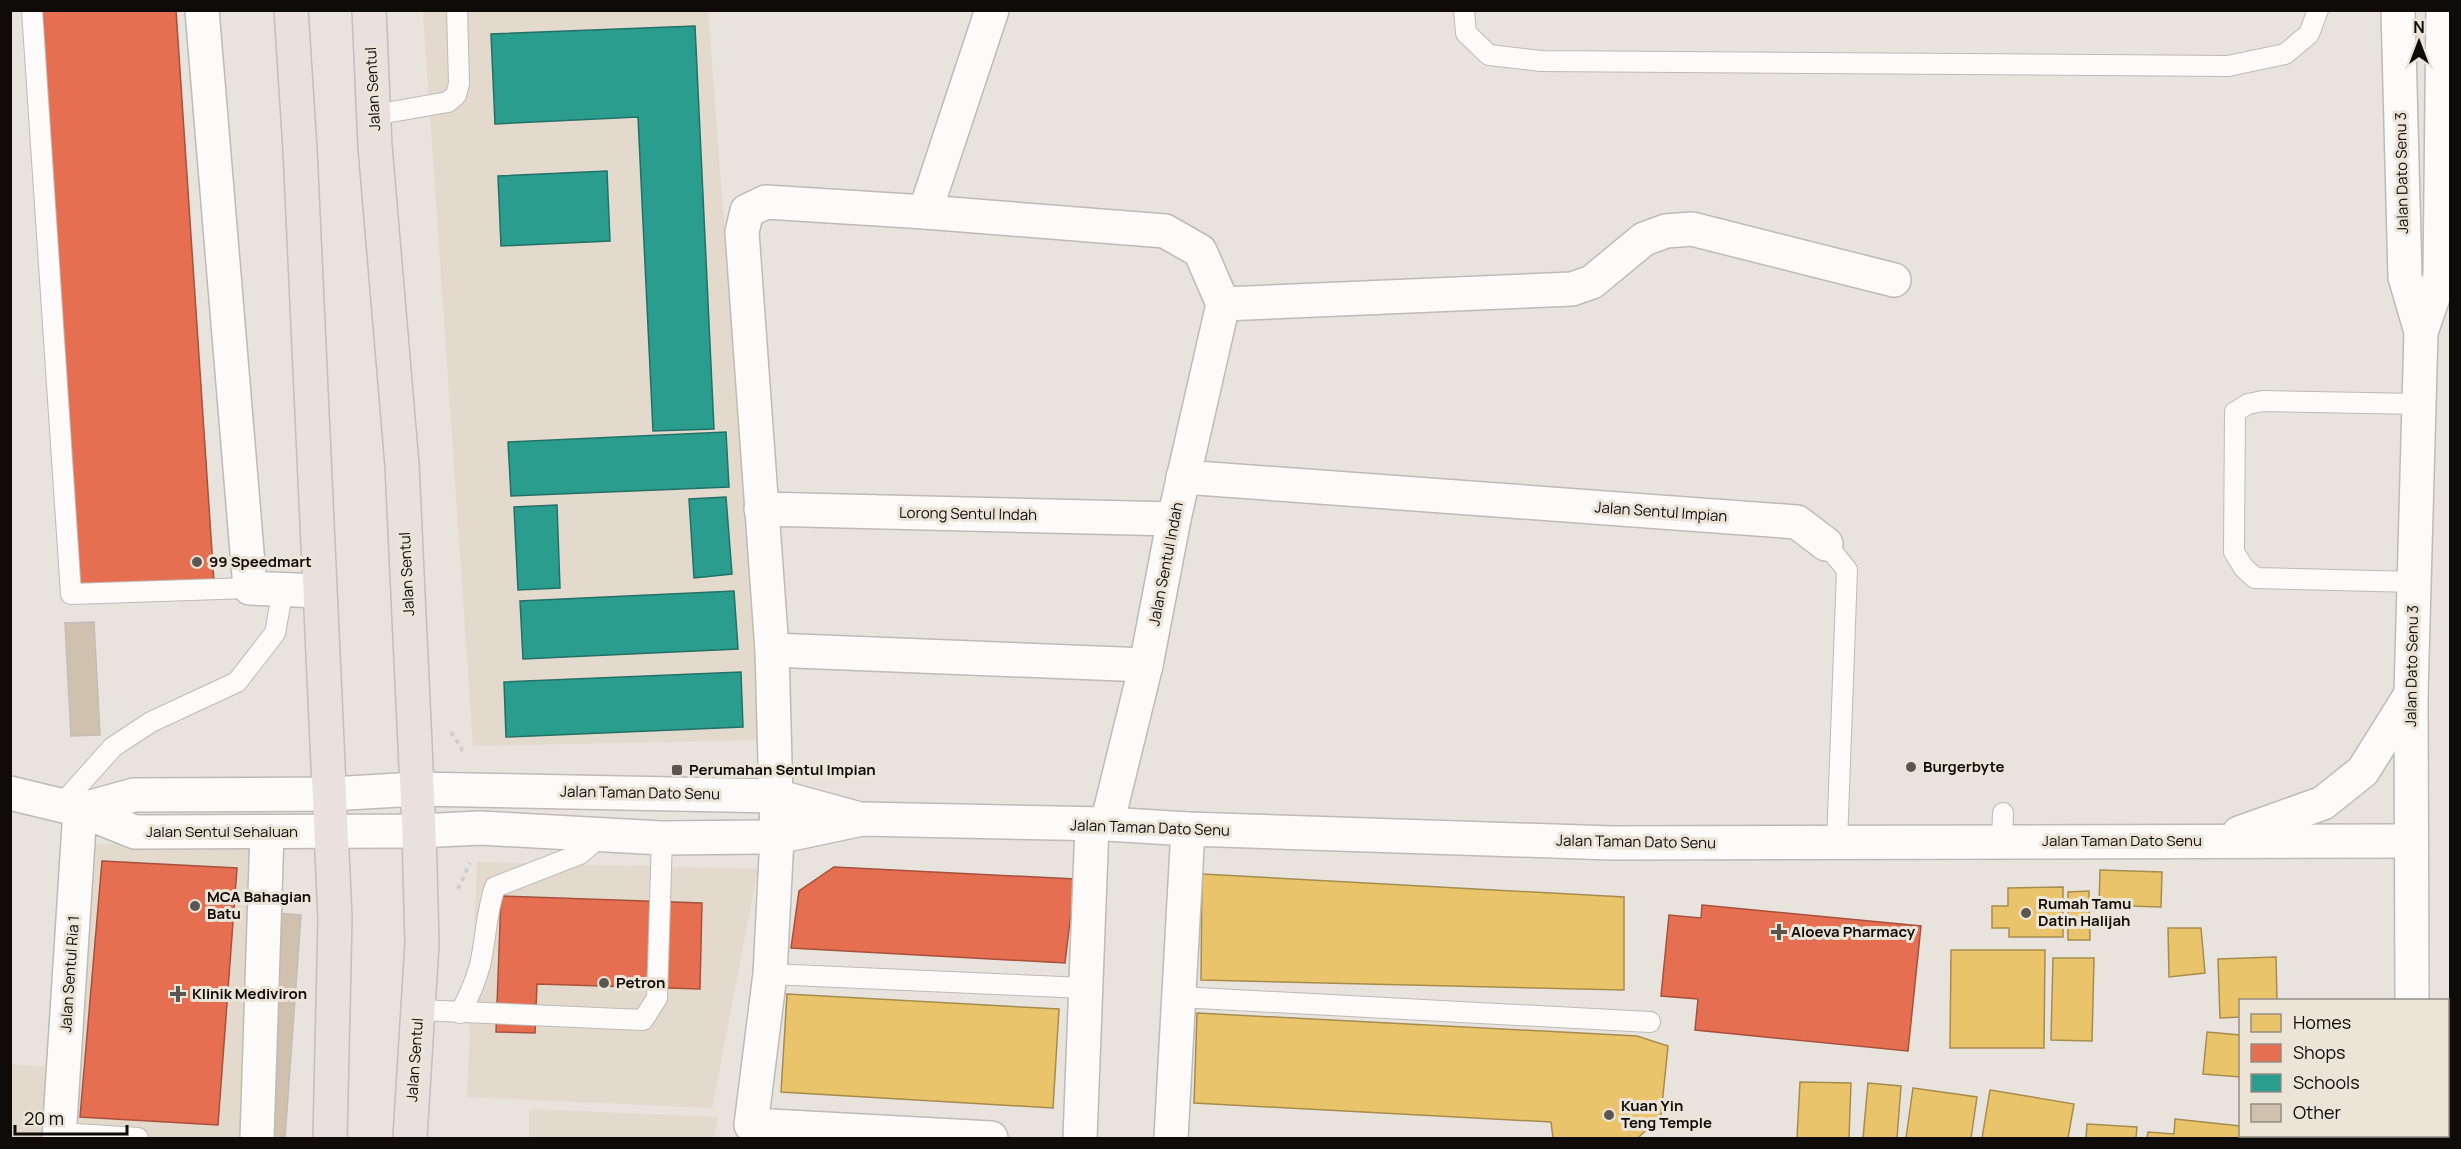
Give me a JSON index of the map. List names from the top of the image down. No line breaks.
{"streets":{"main road":["Jalan Sentul"],"street":["Jalan Dato Senu 3","Jalan Sentul Impian","Lorong Sentul Indah","Jalan Sentul Indah","Jalan Taman Dato Senu","Jalan Sentul Sehaluan","Jalan Sentul Ria 1"]},"crossings":[["Jalan Sentul","Jalan Taman Dato Senu"],["Jalan Sentul","Jalan Sentul Sehaluan"],["Jalan Dato Senu 3","Jalan Taman Dato Senu"],["Jalan Sentul Impian","Jalan Sentul Indah"],["Jalan Sentul Impian","Jalan Taman Dato Senu"],["Lorong Sentul Indah","Jalan Sentul Indah"],["Jalan Sentul Indah","Jalan Taman Dato Senu"],["Jalan Taman Dato Senu","Jalan Sentul Sehaluan"],["Jalan Sentul Sehaluan","Jalan Sentul Ria 1"]],"places":{"other":["99 Speedmart","Burgerbyte","MCA Bahagian Batu","Rumah Tamu Datin Halijah","Petron","Kuan Yin Teng Temple"],"transit":["Perumahan Sentul Impian"],"health":["Aloeva Pharmacy","Klinik Mediviron"]},"legend":["Homes","Shops","Schools","Other"],"scale_bar":"20 m","north":"top"}
